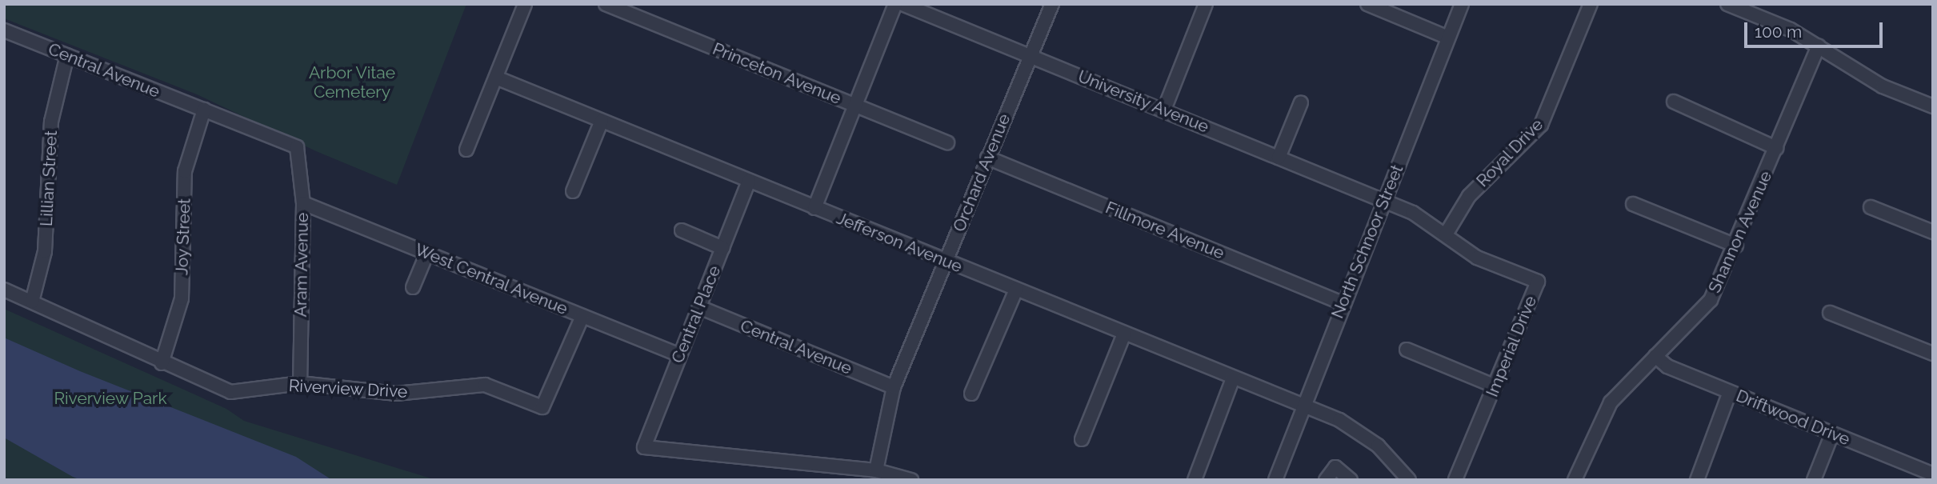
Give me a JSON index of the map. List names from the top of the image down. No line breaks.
{"streets":{"street":["Central Avenue","Princeton Avenue","University Avenue","Royal Drive","Orchard Avenue","Lillian Street","Fillmore Avenue","Shannon Avenue","Joy Street","North Schnoor Street","Jefferson Avenue","Aram Avenue","West Central Avenue","Central Place","Imperial Drive","Riverview Drive","Driftwood Drive"]},"crossings":[["Central Avenue","Orchard Avenue"],["Central Avenue","Lillian Street"],["Central Avenue","Joy Street"],["Central Avenue","Aram Avenue"],["Central Avenue","Central Place"],["University Avenue","Orchard Avenue"],["University Avenue","North Schnoor Street"],["University Avenue","Imperial Drive"],["Royal Drive","Imperial Drive"],["Orchard Avenue","Fillmore Avenue"],["Orchard Avenue","Jefferson Avenue"],["Orchard Avenue","Central Place"],["Lillian Street","Riverview Drive"],["Fillmore Avenue","North Schnoor Street"],["Shannon Avenue","Driftwood Drive"],["Joy Street","Aram Avenue"],["Joy Street","Riverview Drive"],["North Schnoor Street","Jefferson Avenue"],["North Schnoor Street","Imperial Drive"],["Jefferson Avenue","Central Place"],["Aram Avenue","West Central Avenue"],["Aram Avenue","Riverview Drive"],["West Central Avenue","Central Place"],["West Central Avenue","Riverview Drive"]],"parks":["Arbor Vitae Cemetery","Riverview Park"],"scale_bar":"100 m"}
